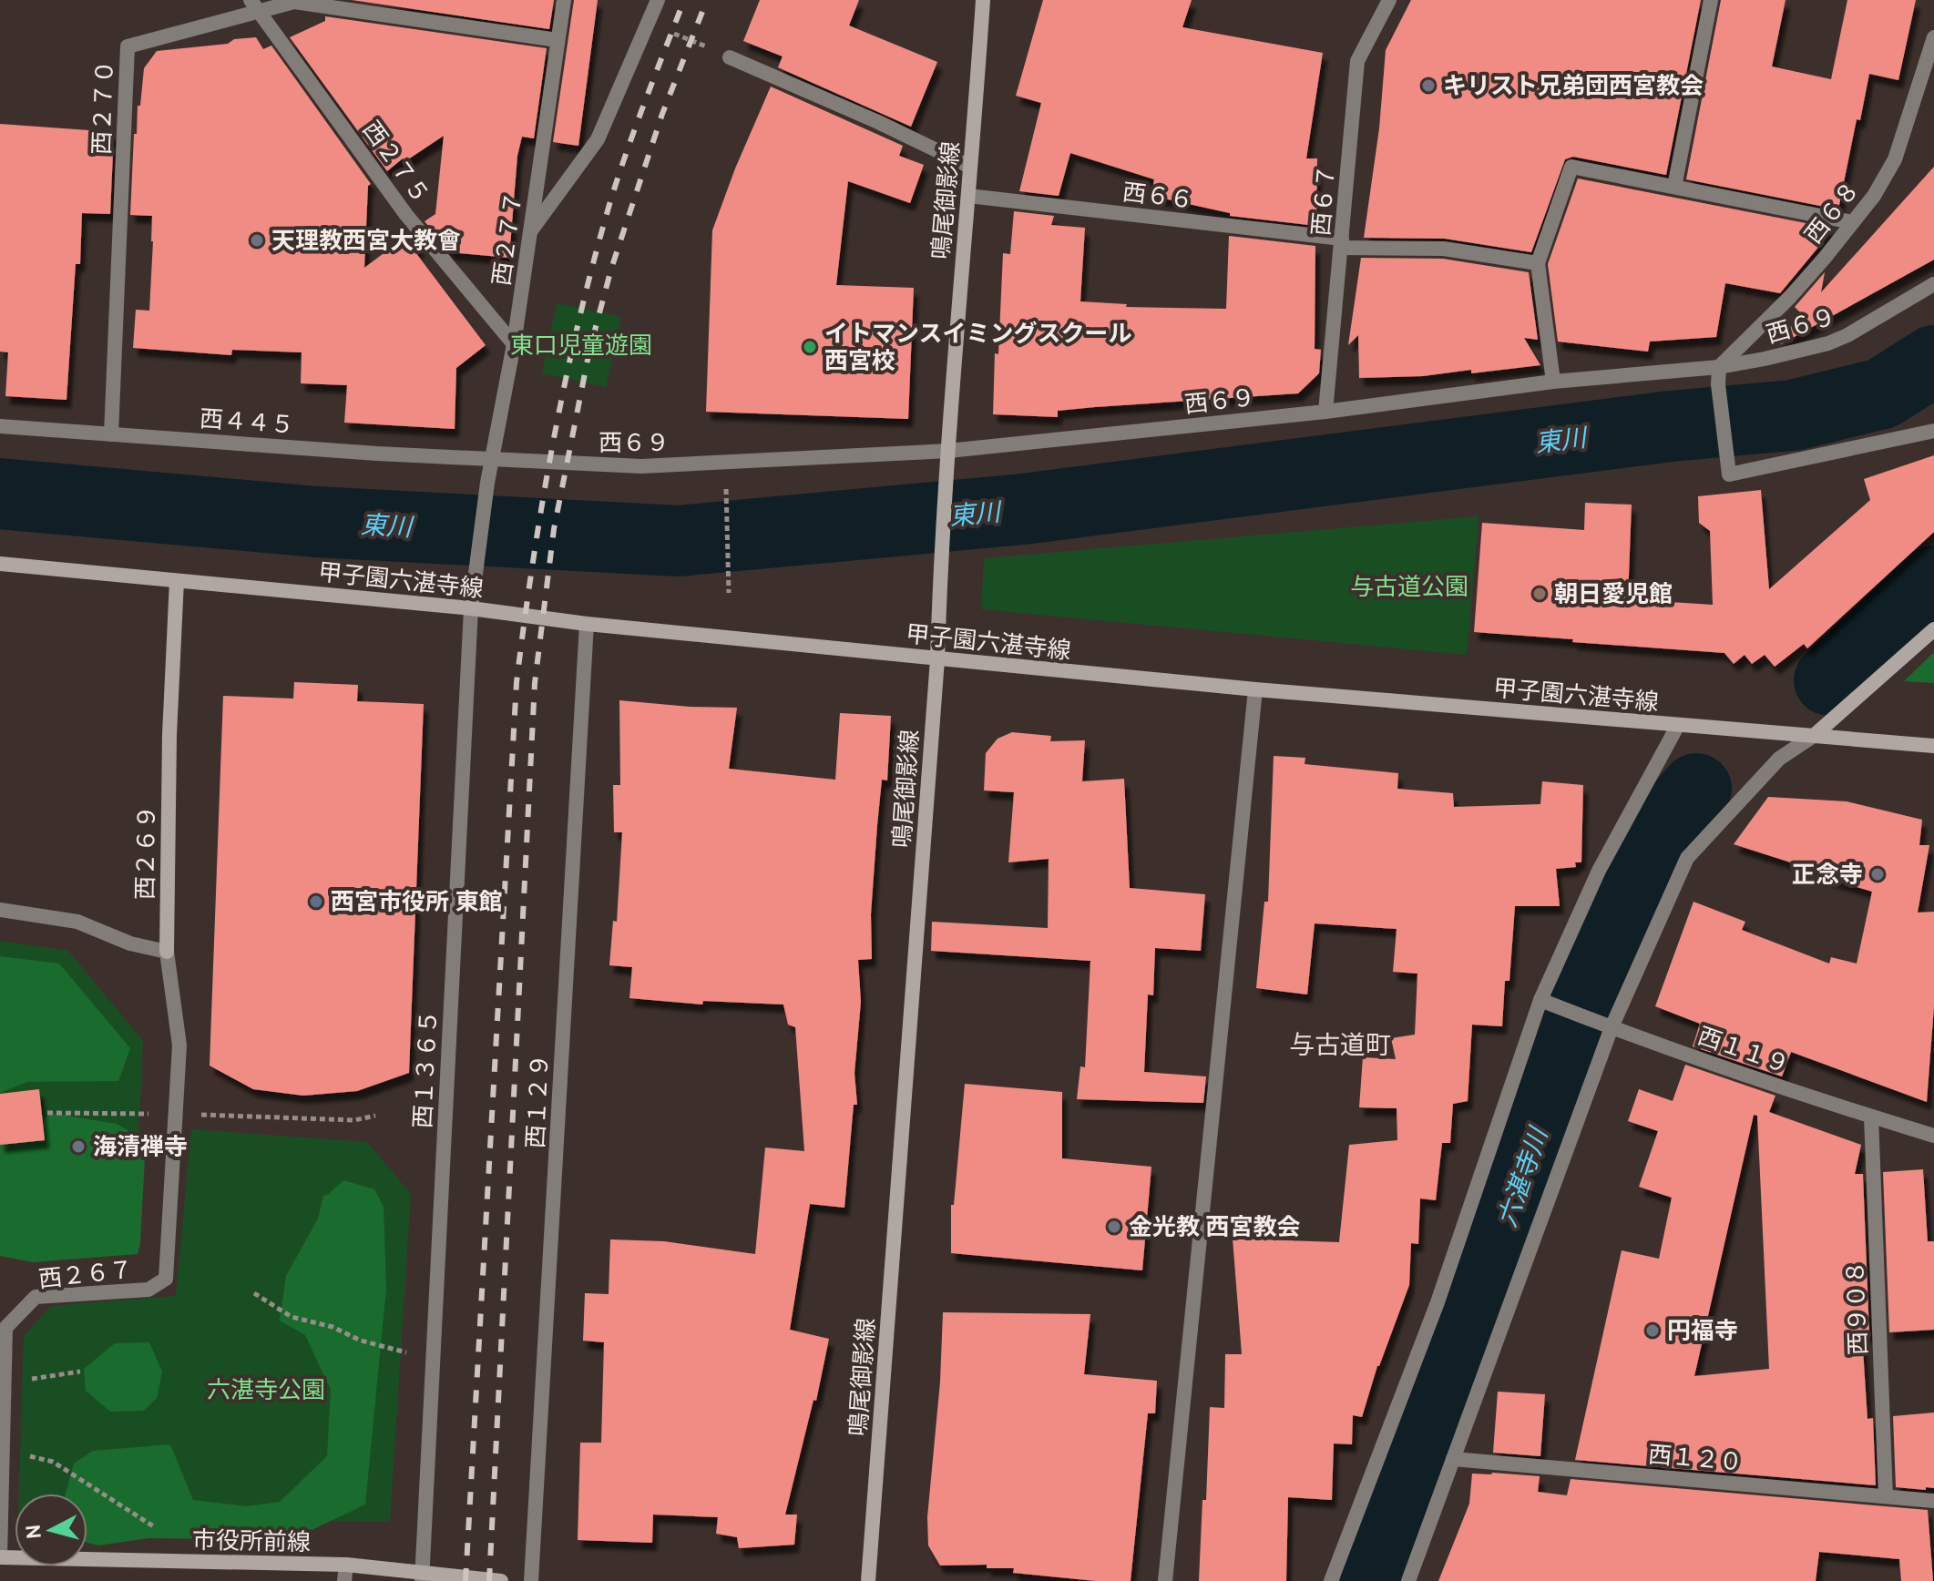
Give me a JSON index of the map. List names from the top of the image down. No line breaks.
{"streets":{"street":["西２７０","西２７５","西６６","鳴尾御影線","西６７","西６８","西２７７","西６９","西４４５","甲子園六湛寺線","西２６９","西１１９","西１３６５","西１２９","西２６７","西９０８","西１２０","市役所前線"]},"crossings":[["西２７０","西２７５"],["西２７０","西２７７"],["西２７０","西４４５"],["西２７５","西２７７"],["西６６","鳴尾御影線"],["西６６","西６７"],["鳴尾御影線","西６９"],["鳴尾御影線","甲子園六湛寺線"],["西６７","西６９"],["西６８","西６９"],["西２７７","西６９"],["西２７７","西４４５"],["西２７７","西１３６５"],["西６９","西４４５"],["甲子園六湛寺線","西２６９"],["甲子園六湛寺線","西１３６５"],["甲子園六湛寺線","西１２９"],["西２６９","西２６７"],["西１１９","西９０８"],["西１３６５","市役所前線"],["西２６７","市役所前線"],["西９０８","西１２０"]],"districts":["与古道町"],"water":["東川","六湛寺川"],"parks":["東口児童遊園","与古道公園","六湛寺公園"],"places":["キリスト兄弟団西宮教会","天理教西宮大教會","イトマンスイミングスクール 西宮校","朝日愛児館","正念寺","西宮市役所 東館","海清禅寺","金光教 西宮教会","円福寺"],"north":"left"}
